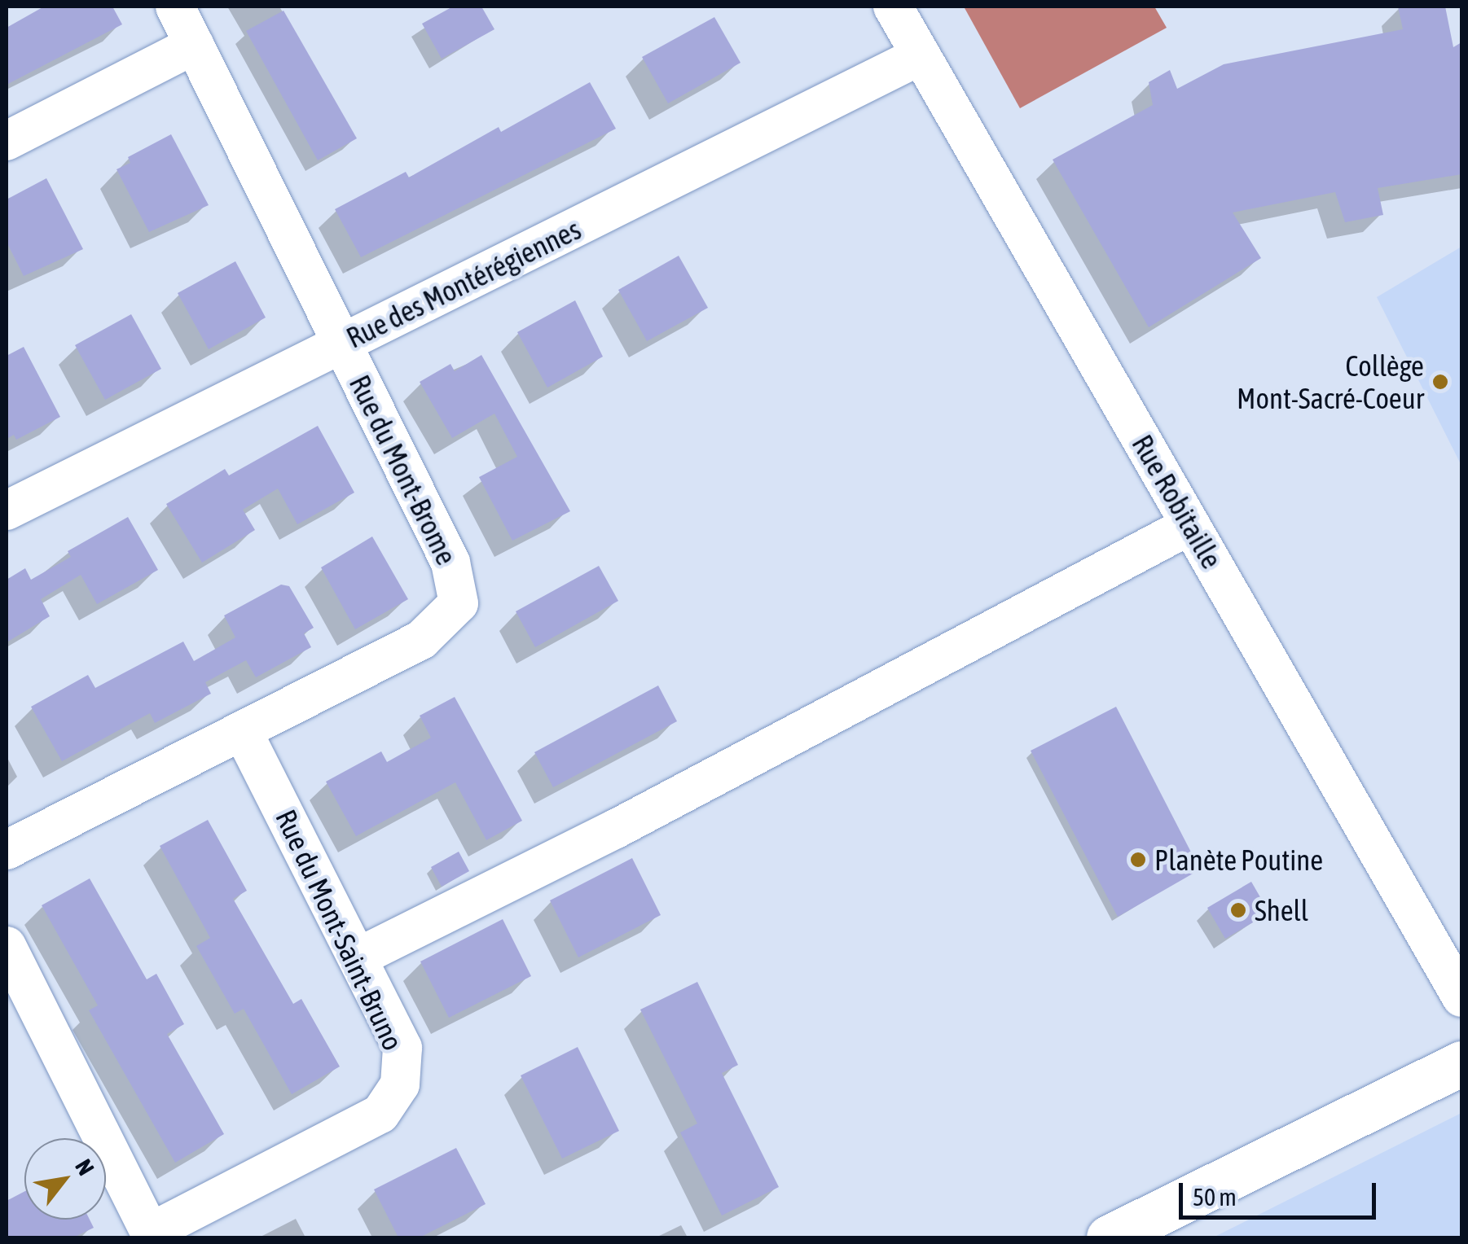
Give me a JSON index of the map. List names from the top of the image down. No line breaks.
{"streets":{"street":["Rue des Montérégiennes","Rue du Mont-Brome","Rue Robitaille","Rue du Mont-Saint-Bruno"]},"crossings":[["Rue des Montérégiennes","Rue du Mont-Brome"],["Rue des Montérégiennes","Rue Robitaille"],["Rue du Mont-Brome","Rue du Mont-Saint-Bruno"]],"places":["Collège Mont-Sacré-Coeur","Planète Poutine","Shell"],"scale_bar":"50 m","north":"top right"}
